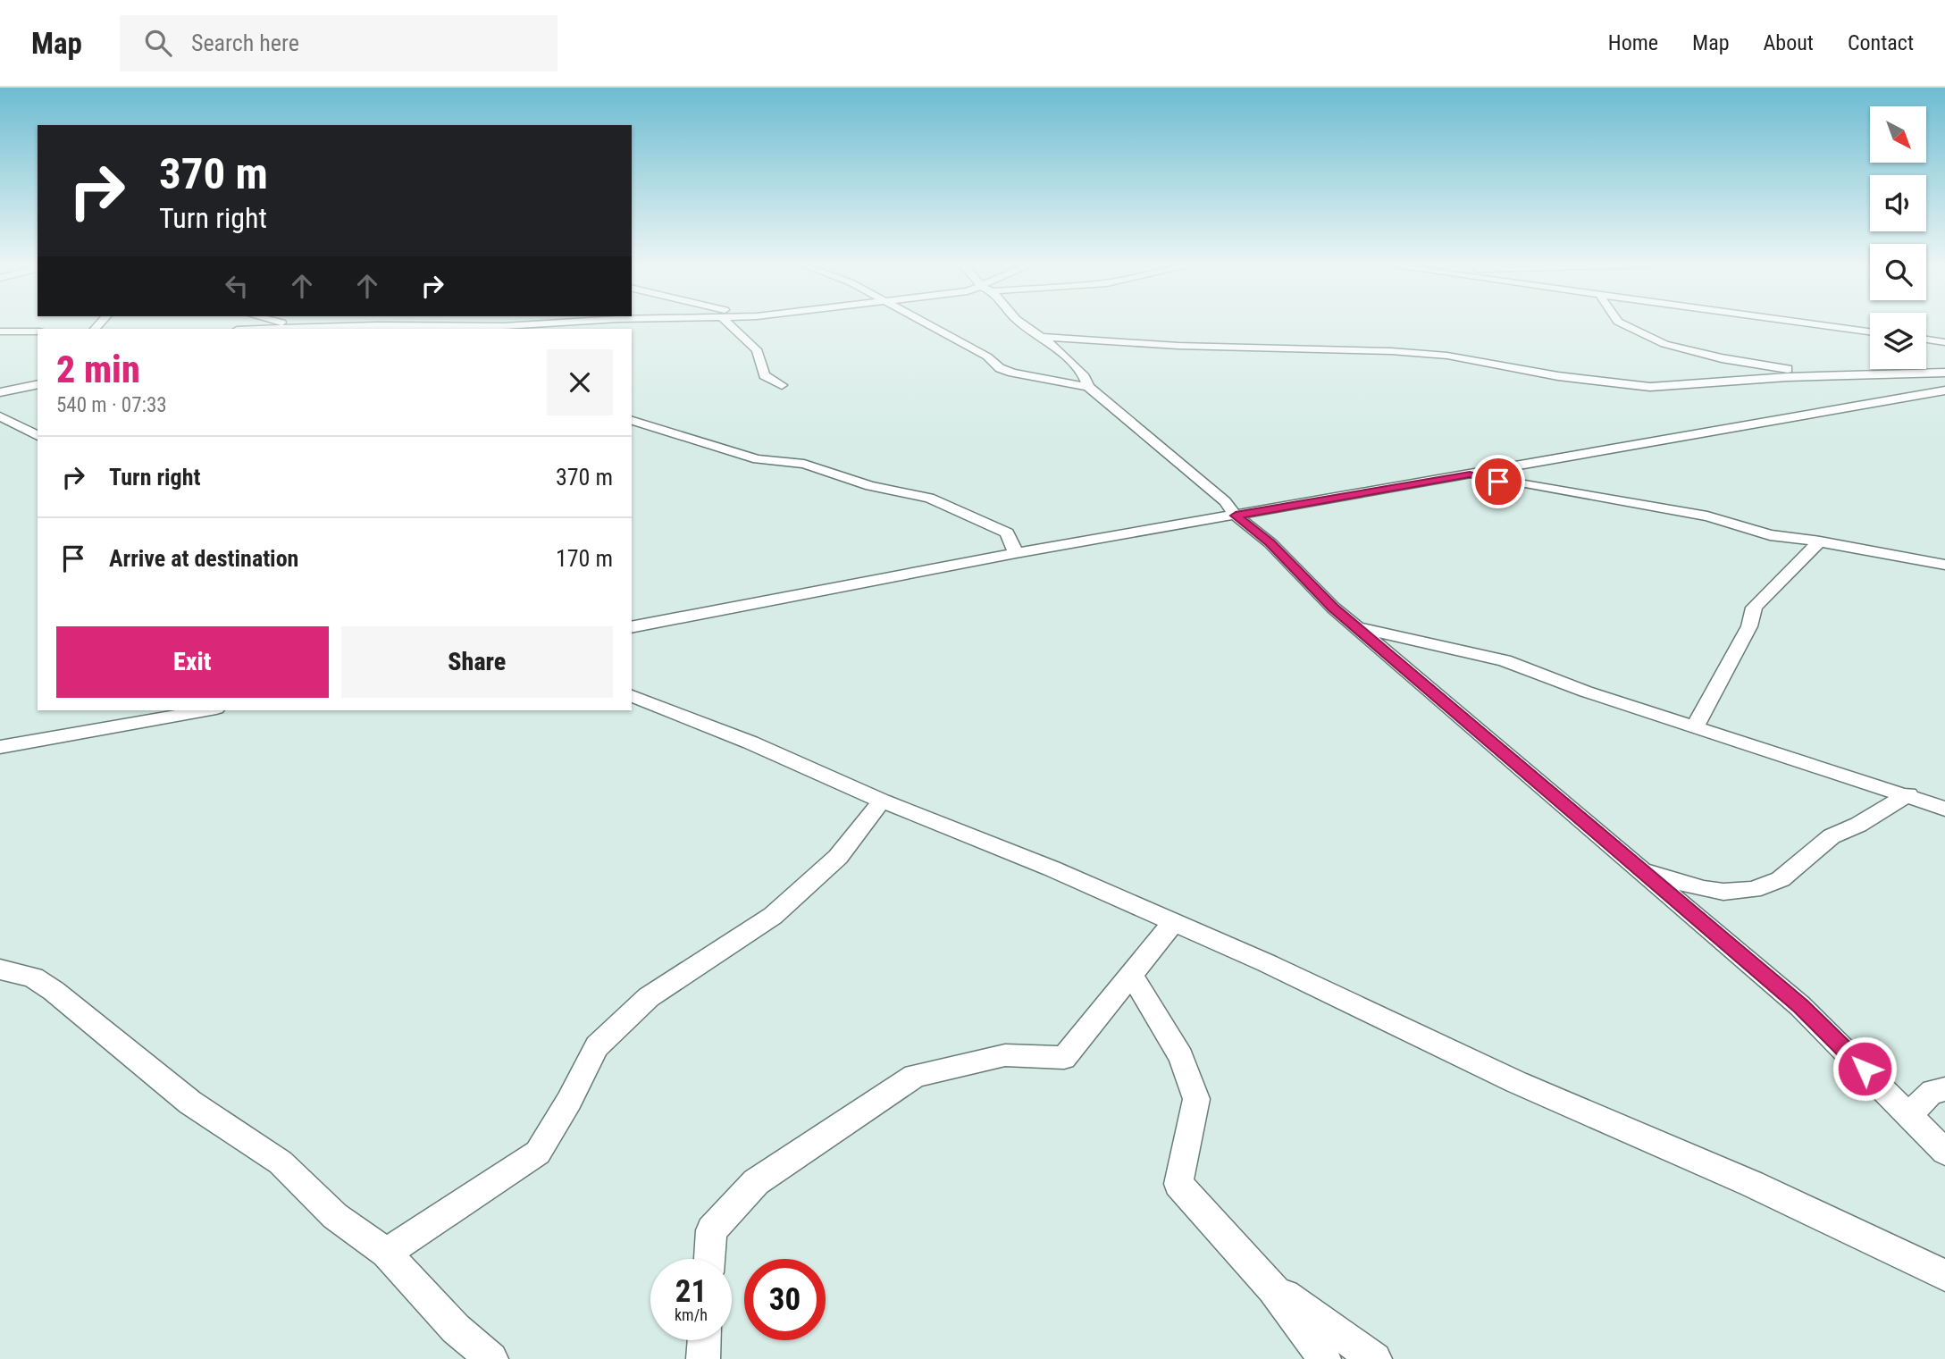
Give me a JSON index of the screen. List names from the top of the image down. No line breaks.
{"north":"bottom right","page":{"header":"Map","search":"Search here","nav":["Home","Map","About","Contact"],"turn":["370 m","Turn right"],"heading":["2 min","540 m · 07:33"],"list":[{"name":"Turn right","value":"370 m"},{"name":"Arrive at destination","value":"170 m"}],"buttons":["Exit","Share"],"speed":"21 km/h","limit":"30"}}
